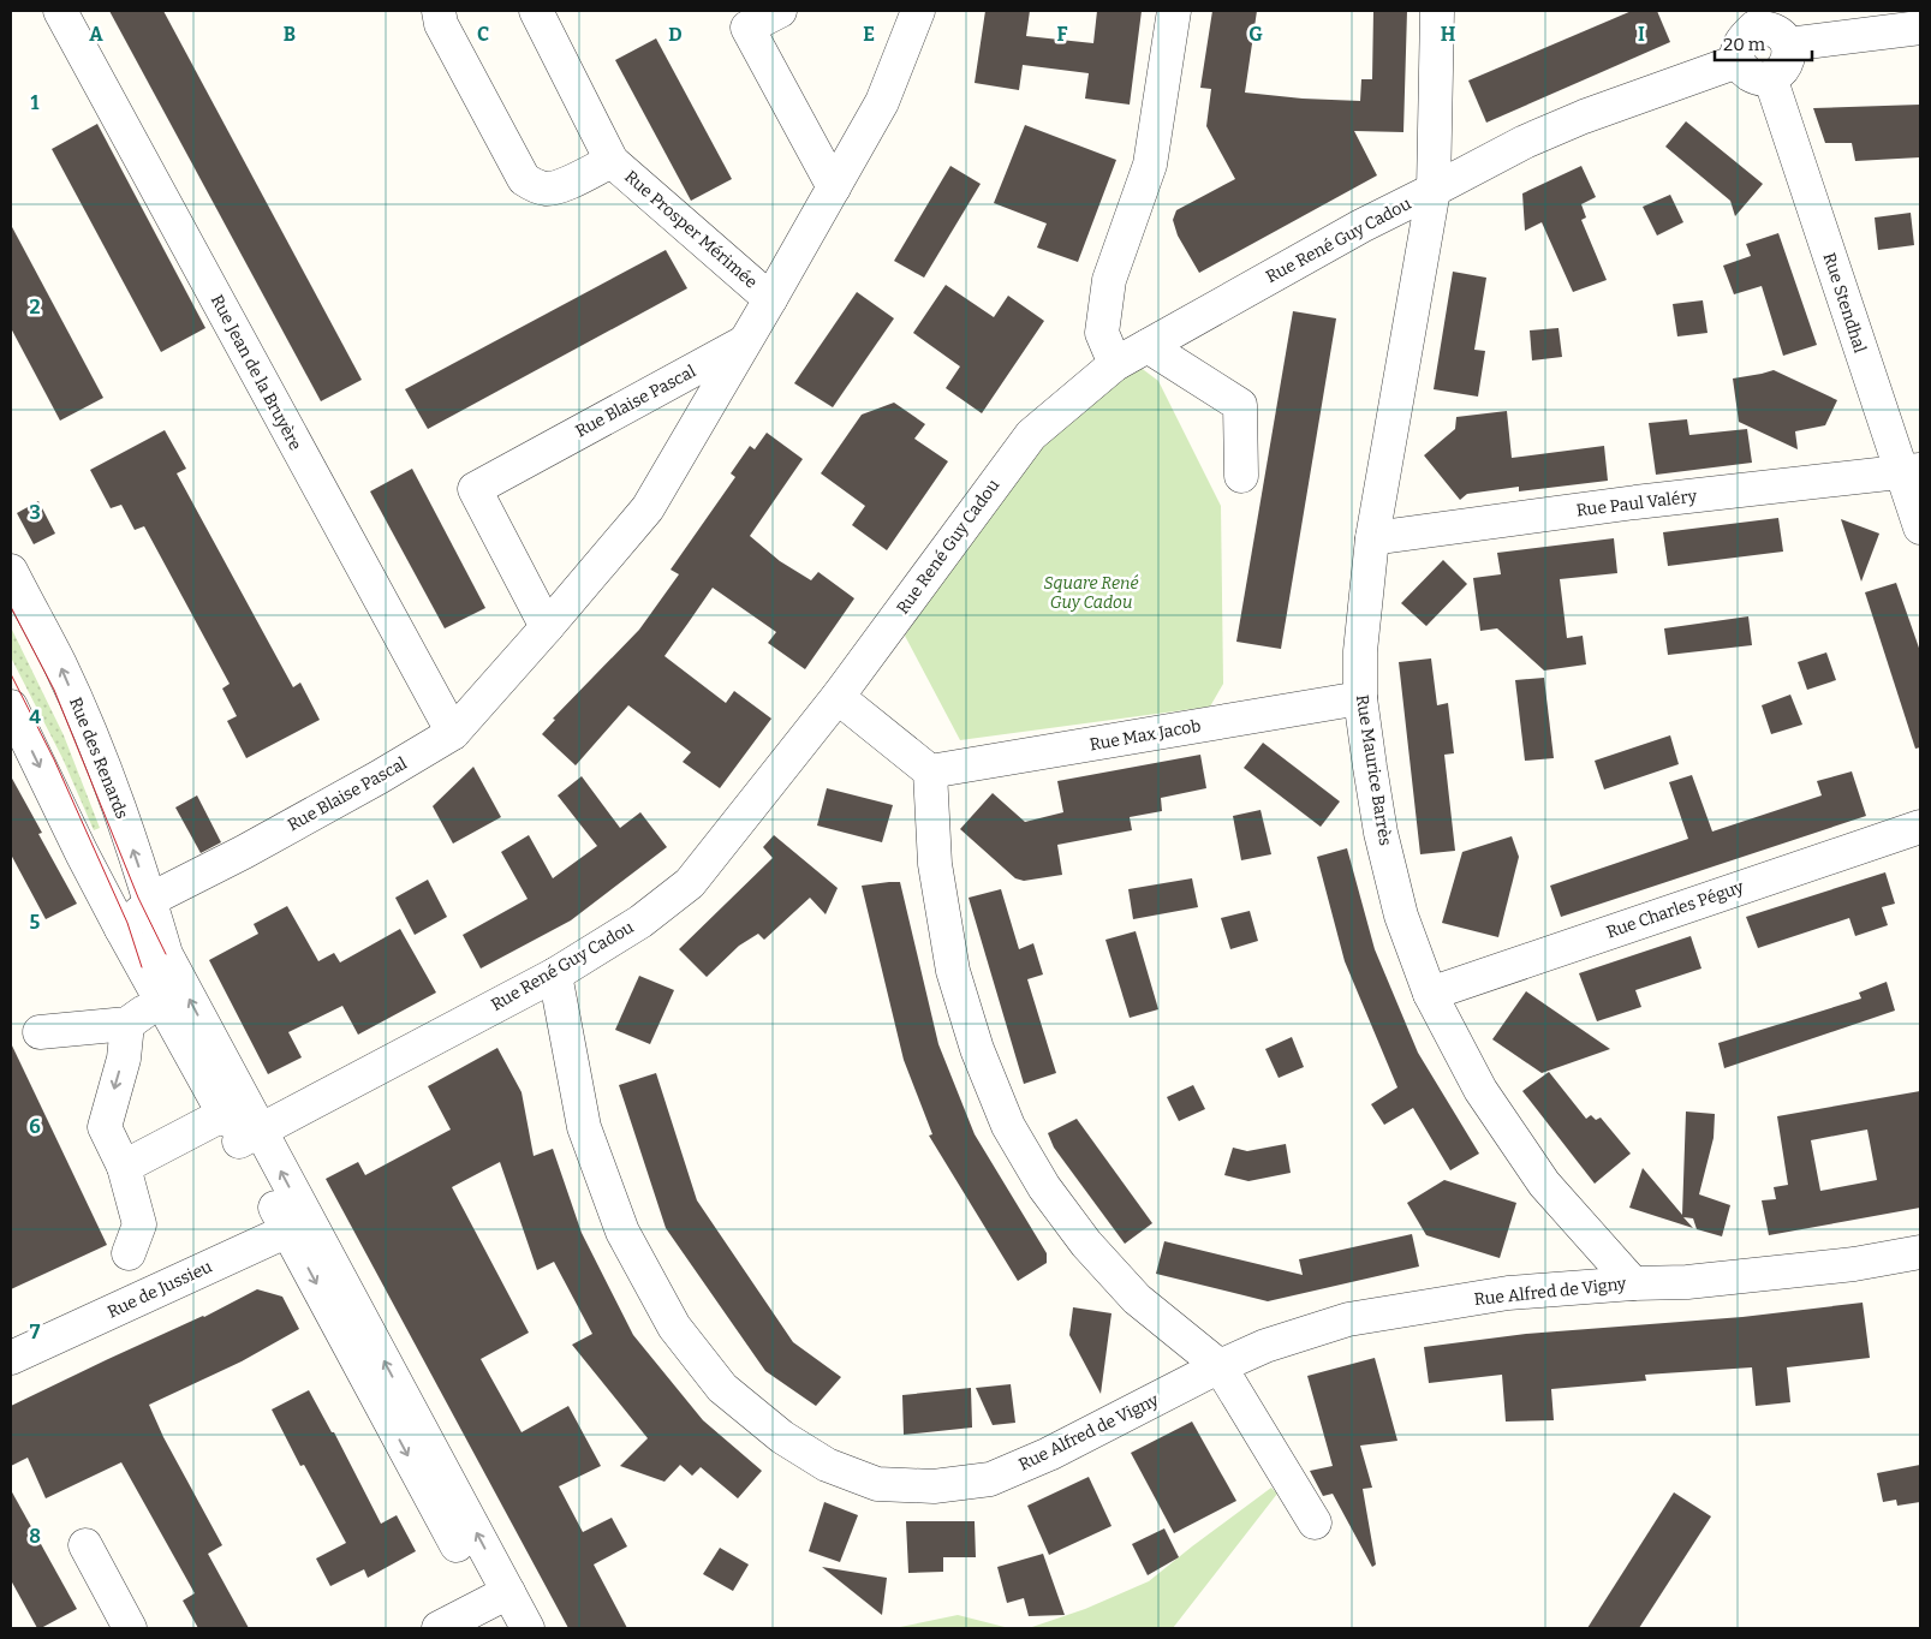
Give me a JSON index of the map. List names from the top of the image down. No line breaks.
{"streets":{"street":["Rue Prosper Mérimée","Rue René Guy Cadou","Rue Stendhal","Rue Jean de la Bruyère","Rue Blaise Pascal","Rue Paul Valéry","Rue Max Jacob","Rue des Renards","Rue Maurice Barrès","Rue Charles Péguy","Rue de Jussieu","Rue Alfred de Vigny"]},"crossings":[["Rue Prosper Mérimée","Rue Blaise Pascal"],["Rue René Guy Cadou","Rue Stendhal"],["Rue René Guy Cadou","Rue Maurice Barrès"],["Rue René Guy Cadou","Rue Alfred de Vigny"],["Rue Stendhal","Rue Paul Valéry"],["Rue Jean de la Bruyère","Rue Blaise Pascal"],["Rue Blaise Pascal","Rue des Renards"],["Rue Paul Valéry","Rue Maurice Barrès"],["Rue Max Jacob","Rue Maurice Barrès"],["Rue Maurice Barrès","Rue Charles Péguy"],["Rue Maurice Barrès","Rue Alfred de Vigny"]],"parks":["Square René Guy Cadou"],"scale_bar":"20 m","grid":{"columns":["A","B","C","D","E","F","G","H","I"],"rows":["1","2","3","4","5","6","7","8"]}}
